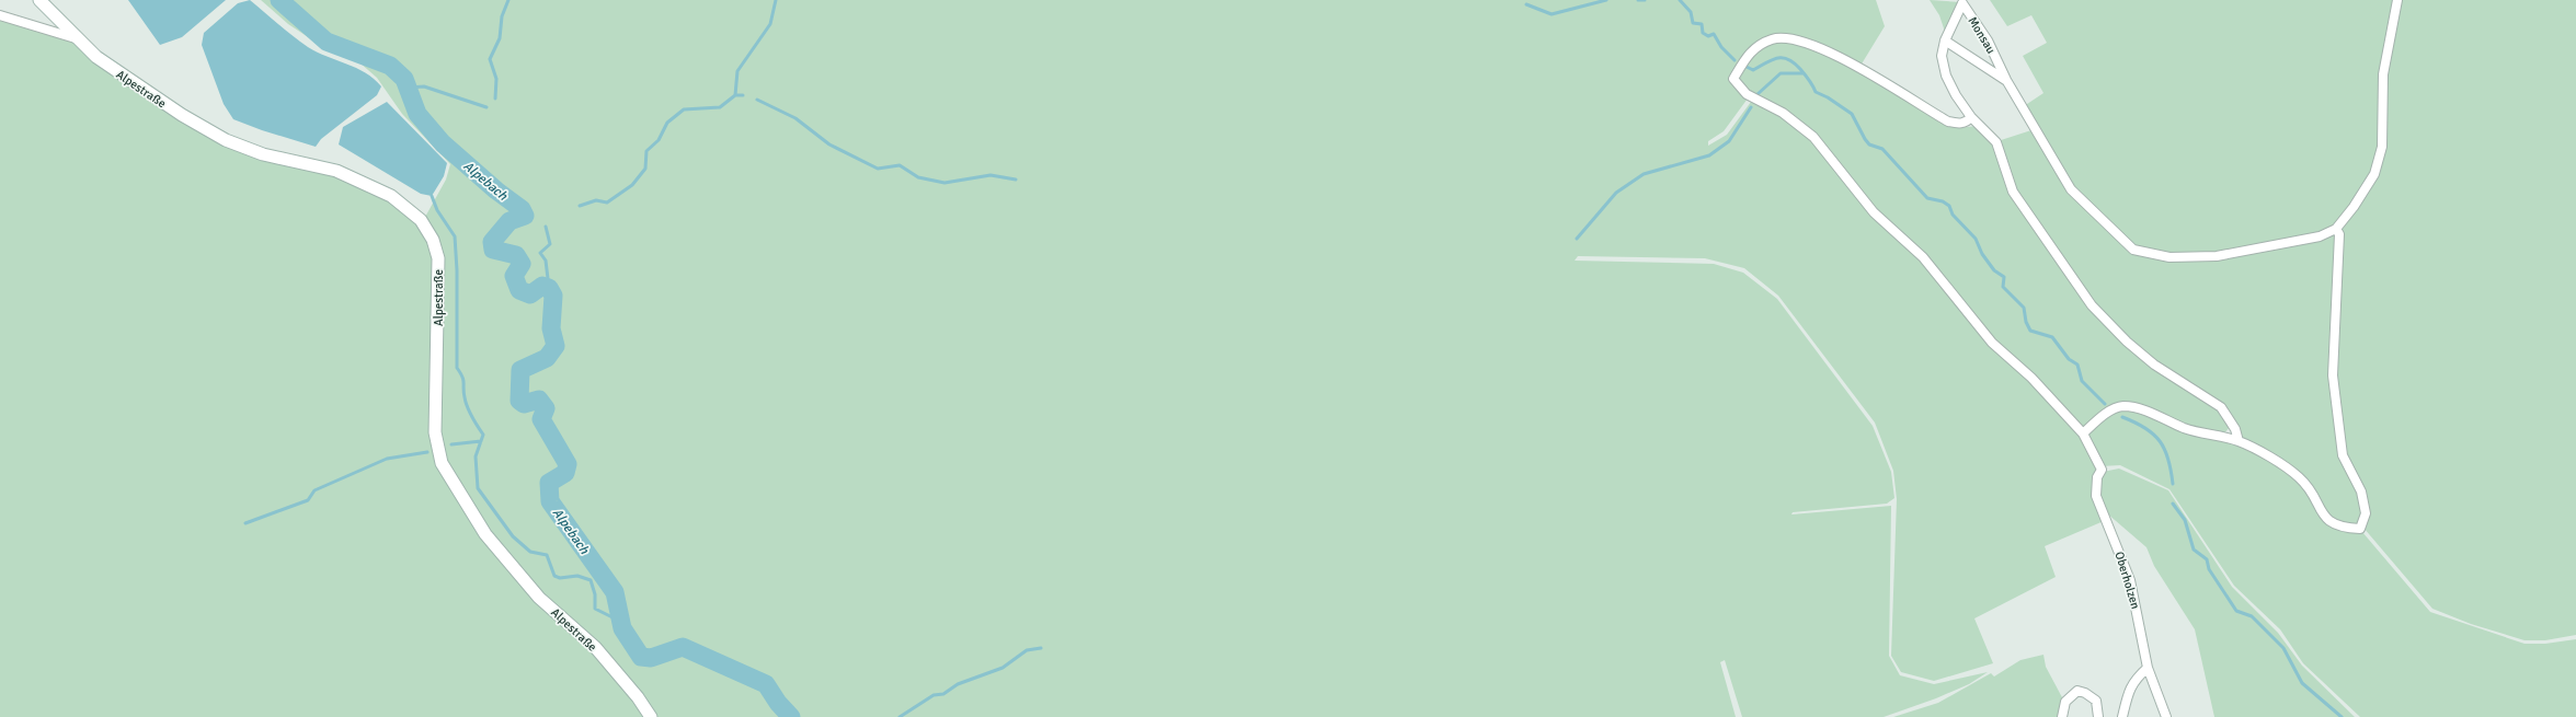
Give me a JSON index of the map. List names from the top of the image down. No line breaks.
{"streets":{"main road":["Alpestraße"],"street":["Monsau","Oberholzen"]},"water":["Alpebach"]}
